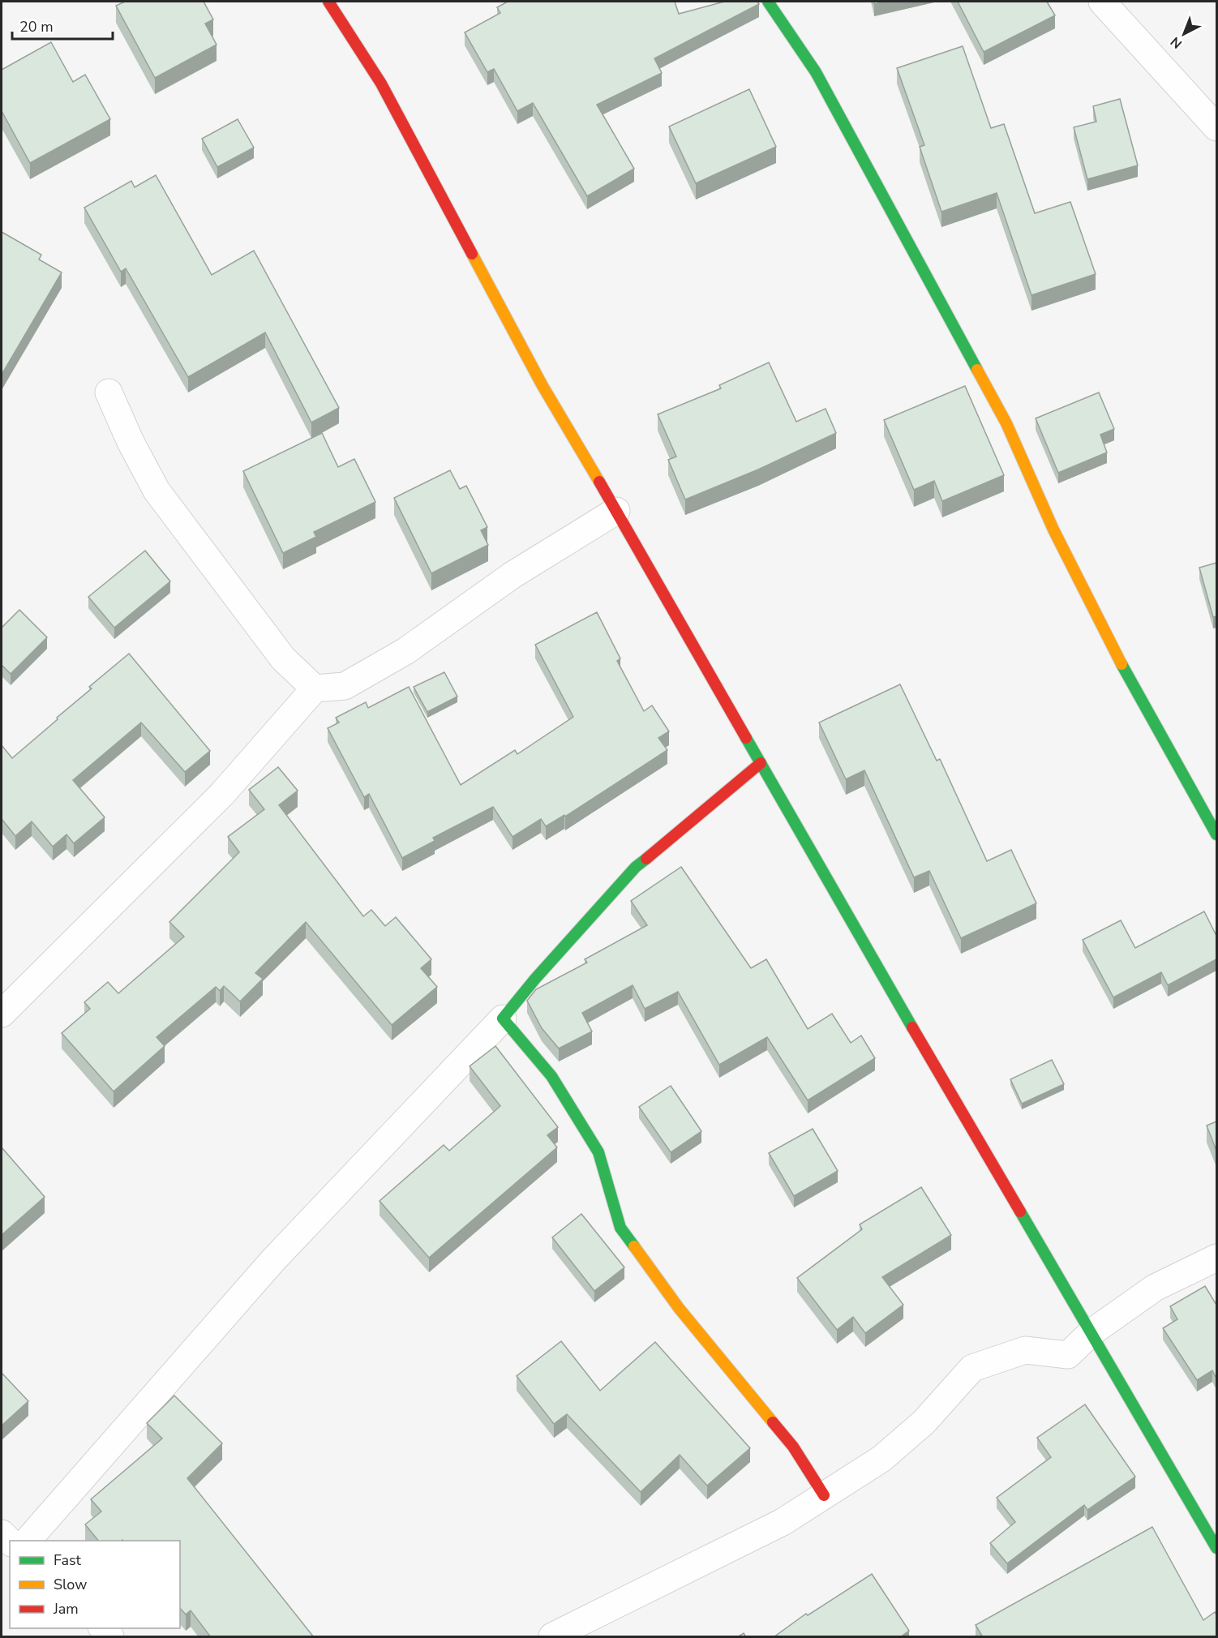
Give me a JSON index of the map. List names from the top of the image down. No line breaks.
{"legend":["Fast","Slow","Jam"],"scale_bar":"20 m","north":"bottom left"}
